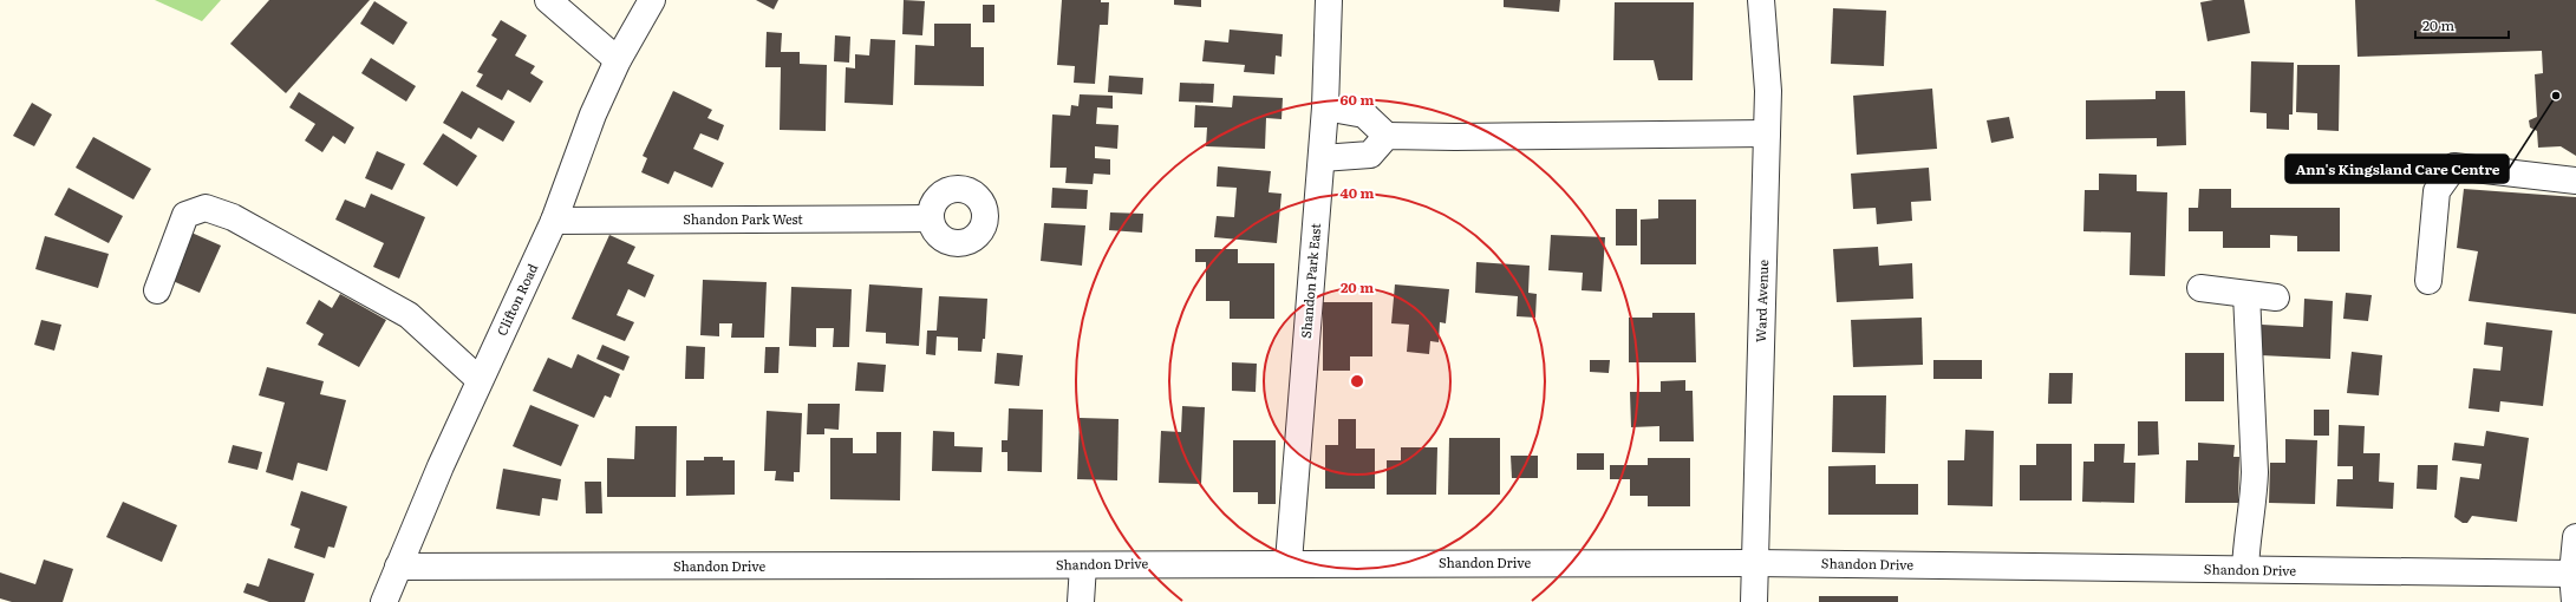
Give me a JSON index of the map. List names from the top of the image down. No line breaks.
{"streets":{"street":["Shandon Park West","Shandon Park East","Clifton Road","Ward Avenue","Shandon Drive"]},"crossings":[["Shandon Park West","Clifton Road"],["Shandon Park East","Shandon Drive"],["Clifton Road","Shandon Drive"],["Ward Avenue","Shandon Drive"]],"places":["Ann's Kingsland Care Centre"],"scale_bar":"20 m","rings":["60 m","40 m","20 m"]}
